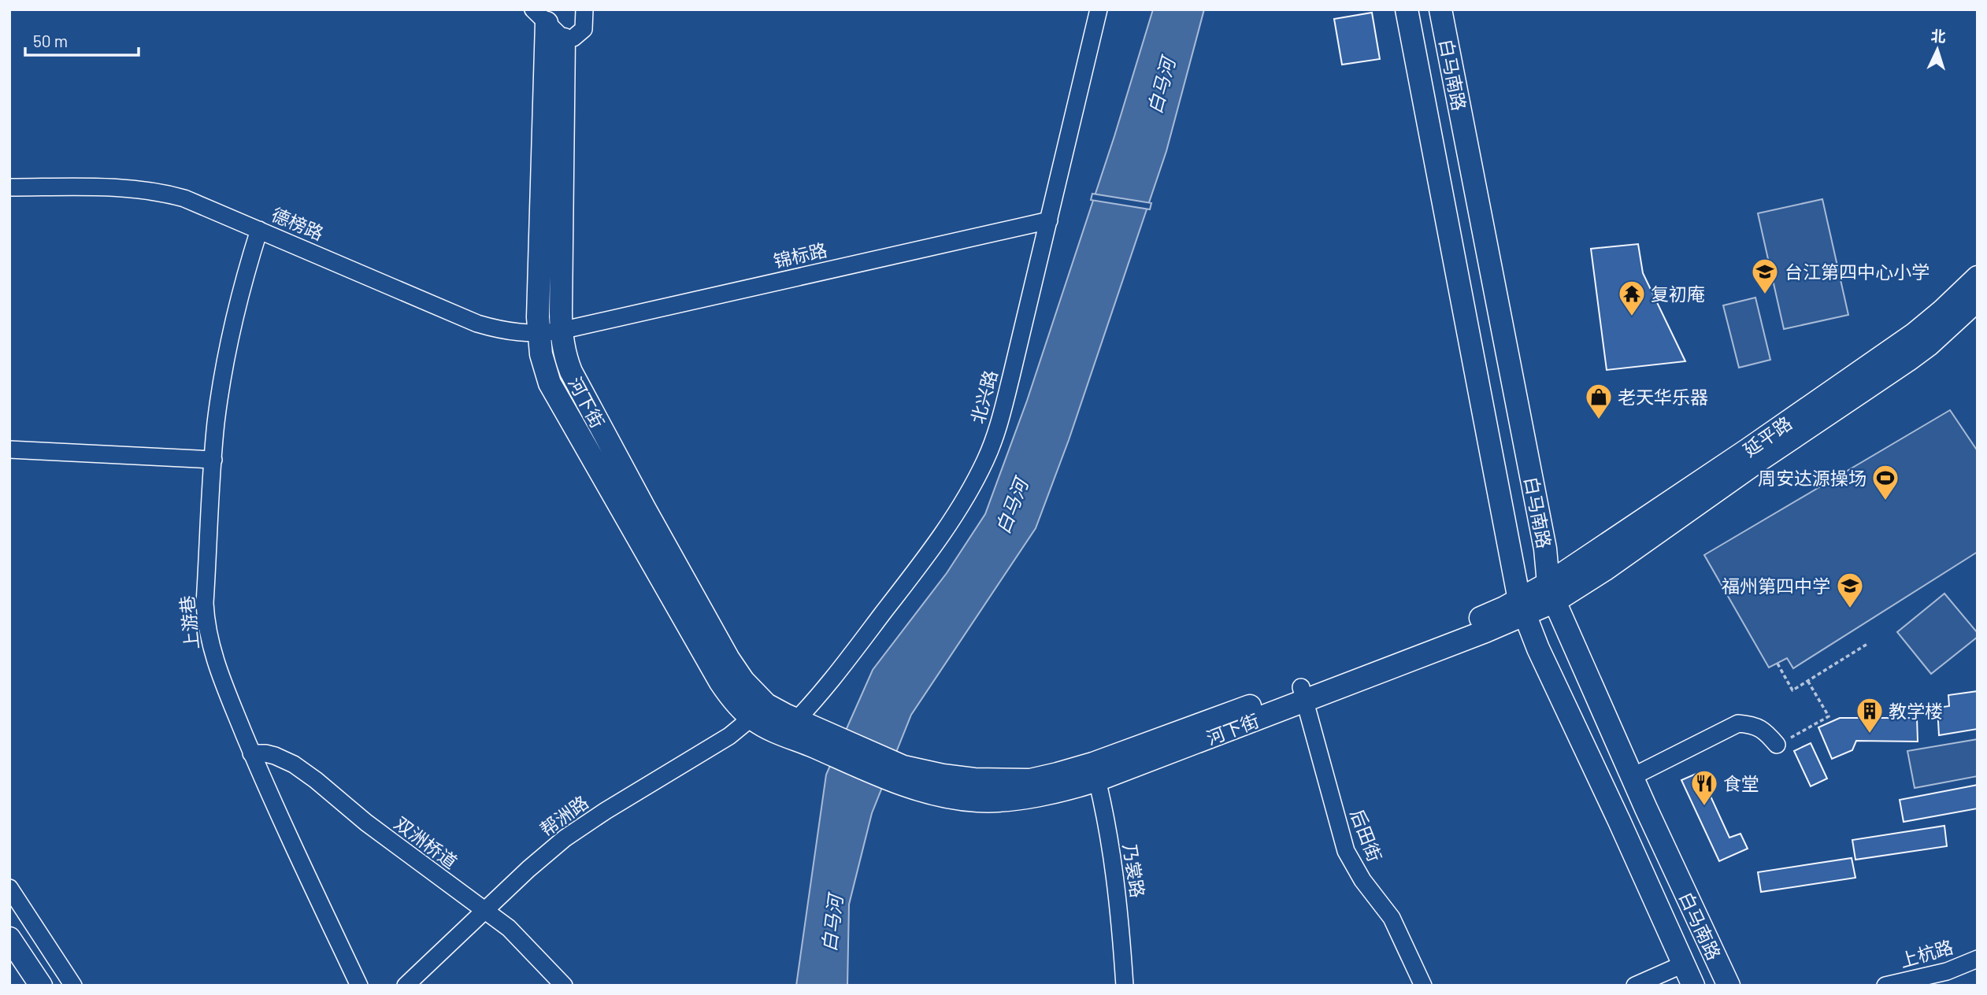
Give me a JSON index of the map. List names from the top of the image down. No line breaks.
{"streets":{"main road":["白马南路","河下街","延平路"],"street":["德榜路","锦标路","北兴路","上游巷","帮洲路","后田街","双洲桥道","乃裳路","上杭路"]},"crossings":[["白马南路","河下街"],["白马南路","延平路"],["德榜路","锦标路"],["德榜路","河下街"],["德榜路","上游巷"],["锦标路","北兴路"],["锦标路","河下街"],["北兴路","河下街"],["河下街","延平路"],["河下街","帮洲路"],["河下街","后田街"],["河下街","乃裳路"],["上游巷","双洲桥道"],["帮洲路","双洲桥道"]],"water":["白马河"],"places":{"school or university":["台江第四中心小学","福州第四中学"],"temple":["复初庵"],"shop":["老天华乐器"],"sports":["周安达源操场"],"building":["教学楼"],"restaurant":["食堂"]},"scale_bar":"50 m","north":"top"}
